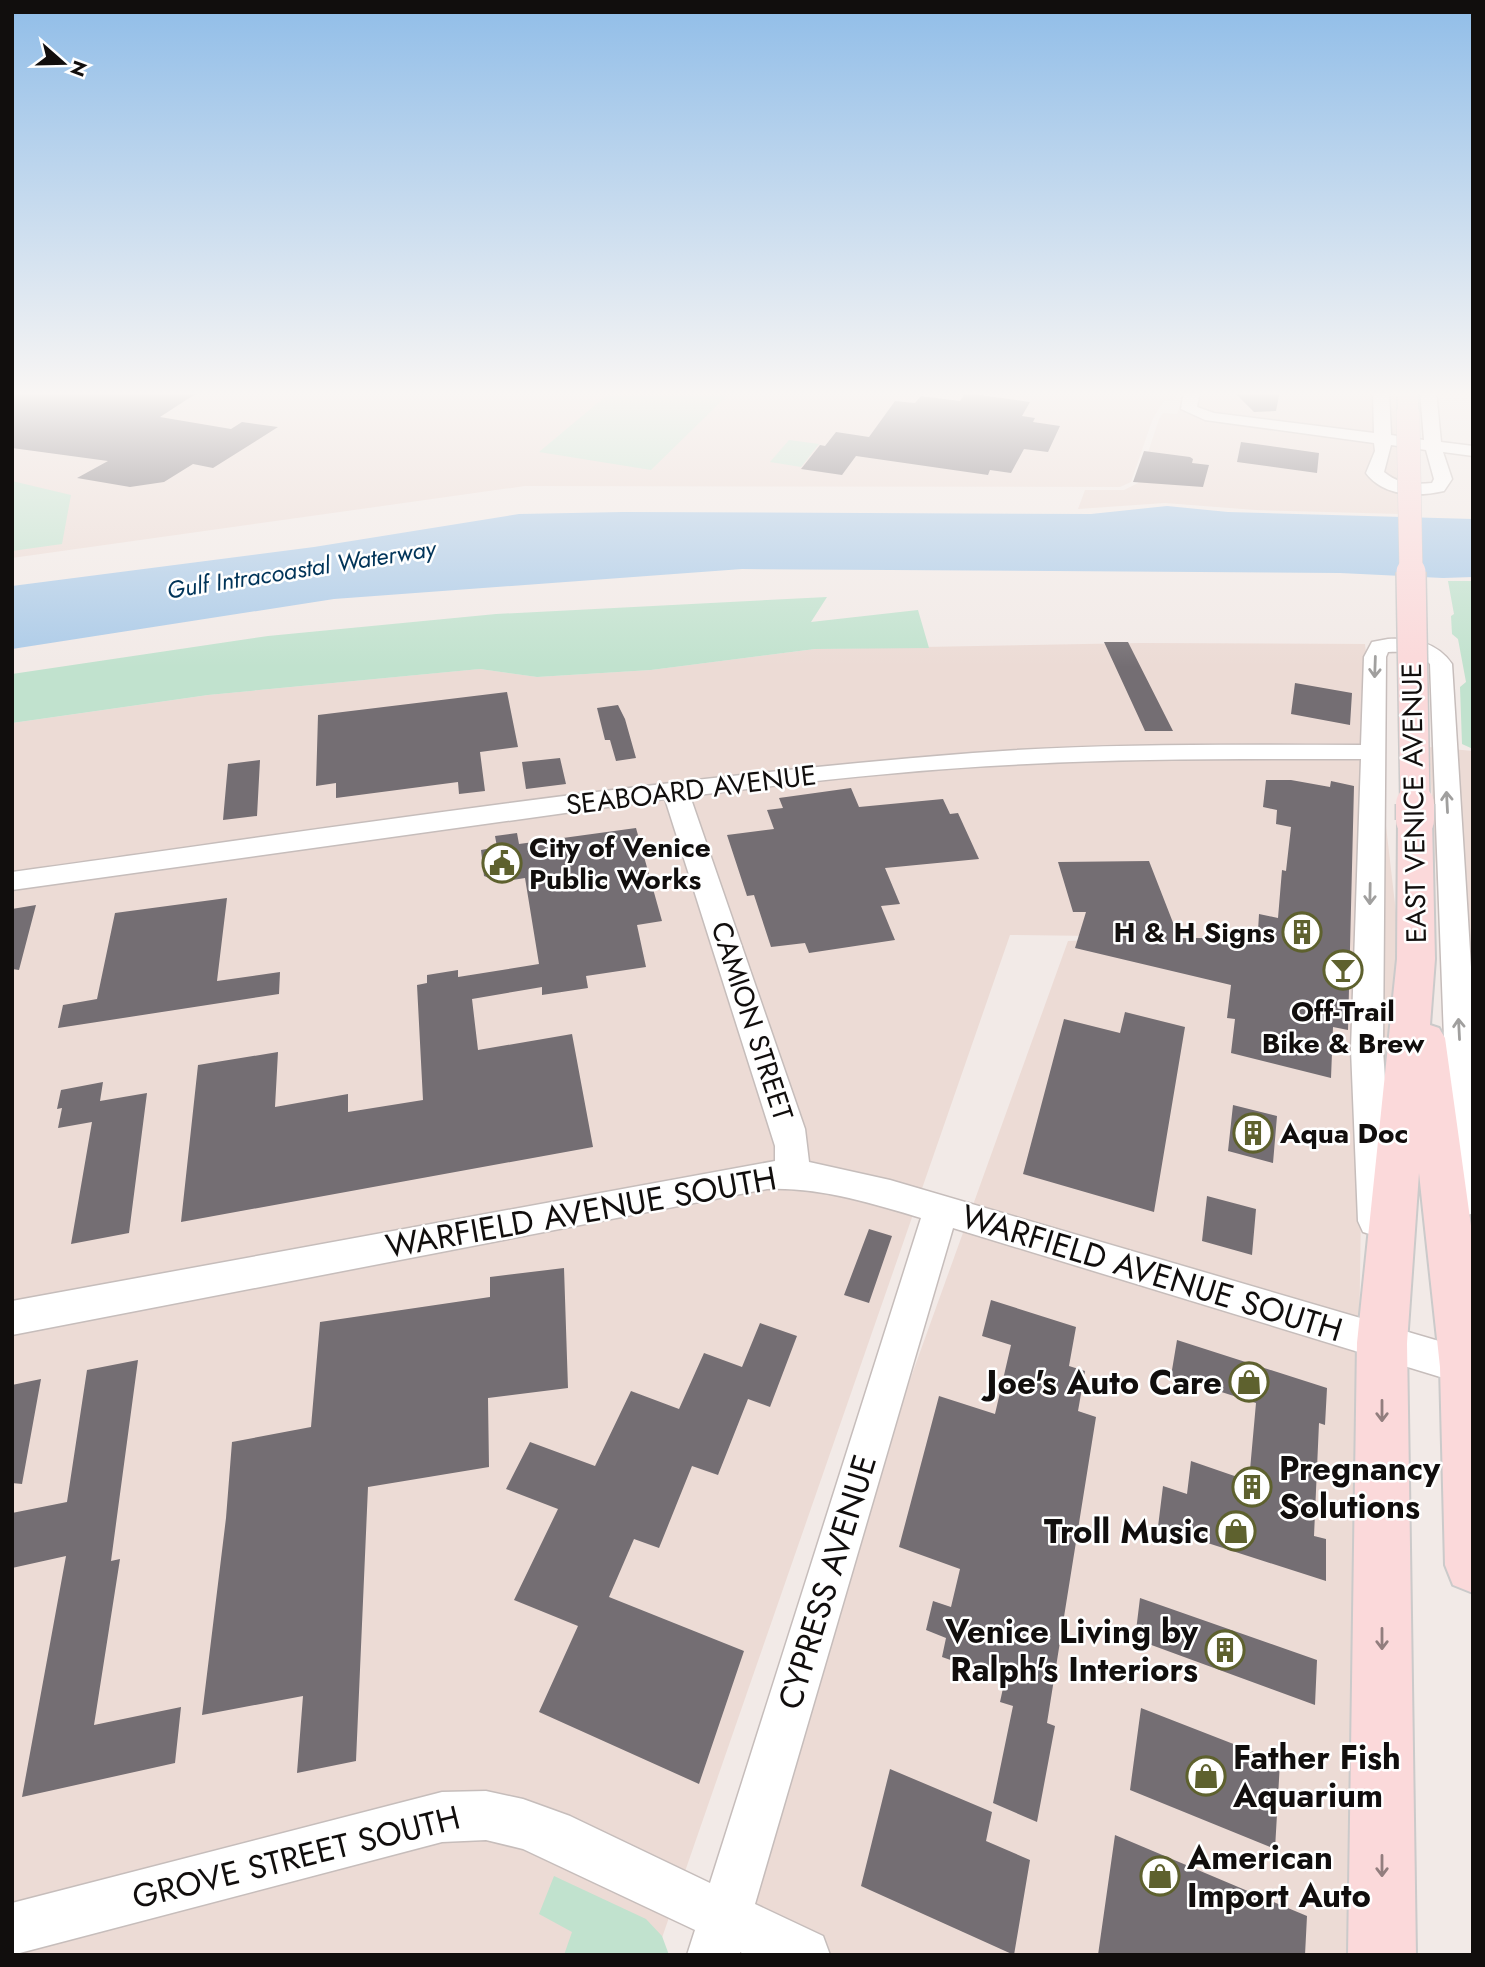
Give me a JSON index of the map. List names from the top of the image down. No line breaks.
{"streets":{"main road":["EAST VENICE AVENUE"],"street":["SEABOARD AVENUE","CAMION STREET","WARFIELD AVENUE SOUTH","CYPRESS AVENUE","GROVE STREET SOUTH"]},"crossings":[["SEABOARD AVENUE","EAST VENICE AVENUE"],["SEABOARD AVENUE","CAMION STREET"],["EAST VENICE AVENUE","WARFIELD AVENUE SOUTH"],["CAMION STREET","WARFIELD AVENUE SOUTH"],["WARFIELD AVENUE SOUTH","CYPRESS AVENUE"],["CYPRESS AVENUE","GROVE STREET SOUTH"]],"water":["Gulf Intracoastal Waterway"],"places":{"public building":["City of Venice Public Works"],"building":["H & H Signs","Aqua Doc","Pregnancy Solutions","Venice Living by Ralph's Interiors"],"bar":["Off-Trail Bike & Brew"],"shop":["Joe's Auto Care","Troll Music","Father Fish Aquarium","American Import Auto"]},"north":"right"}
